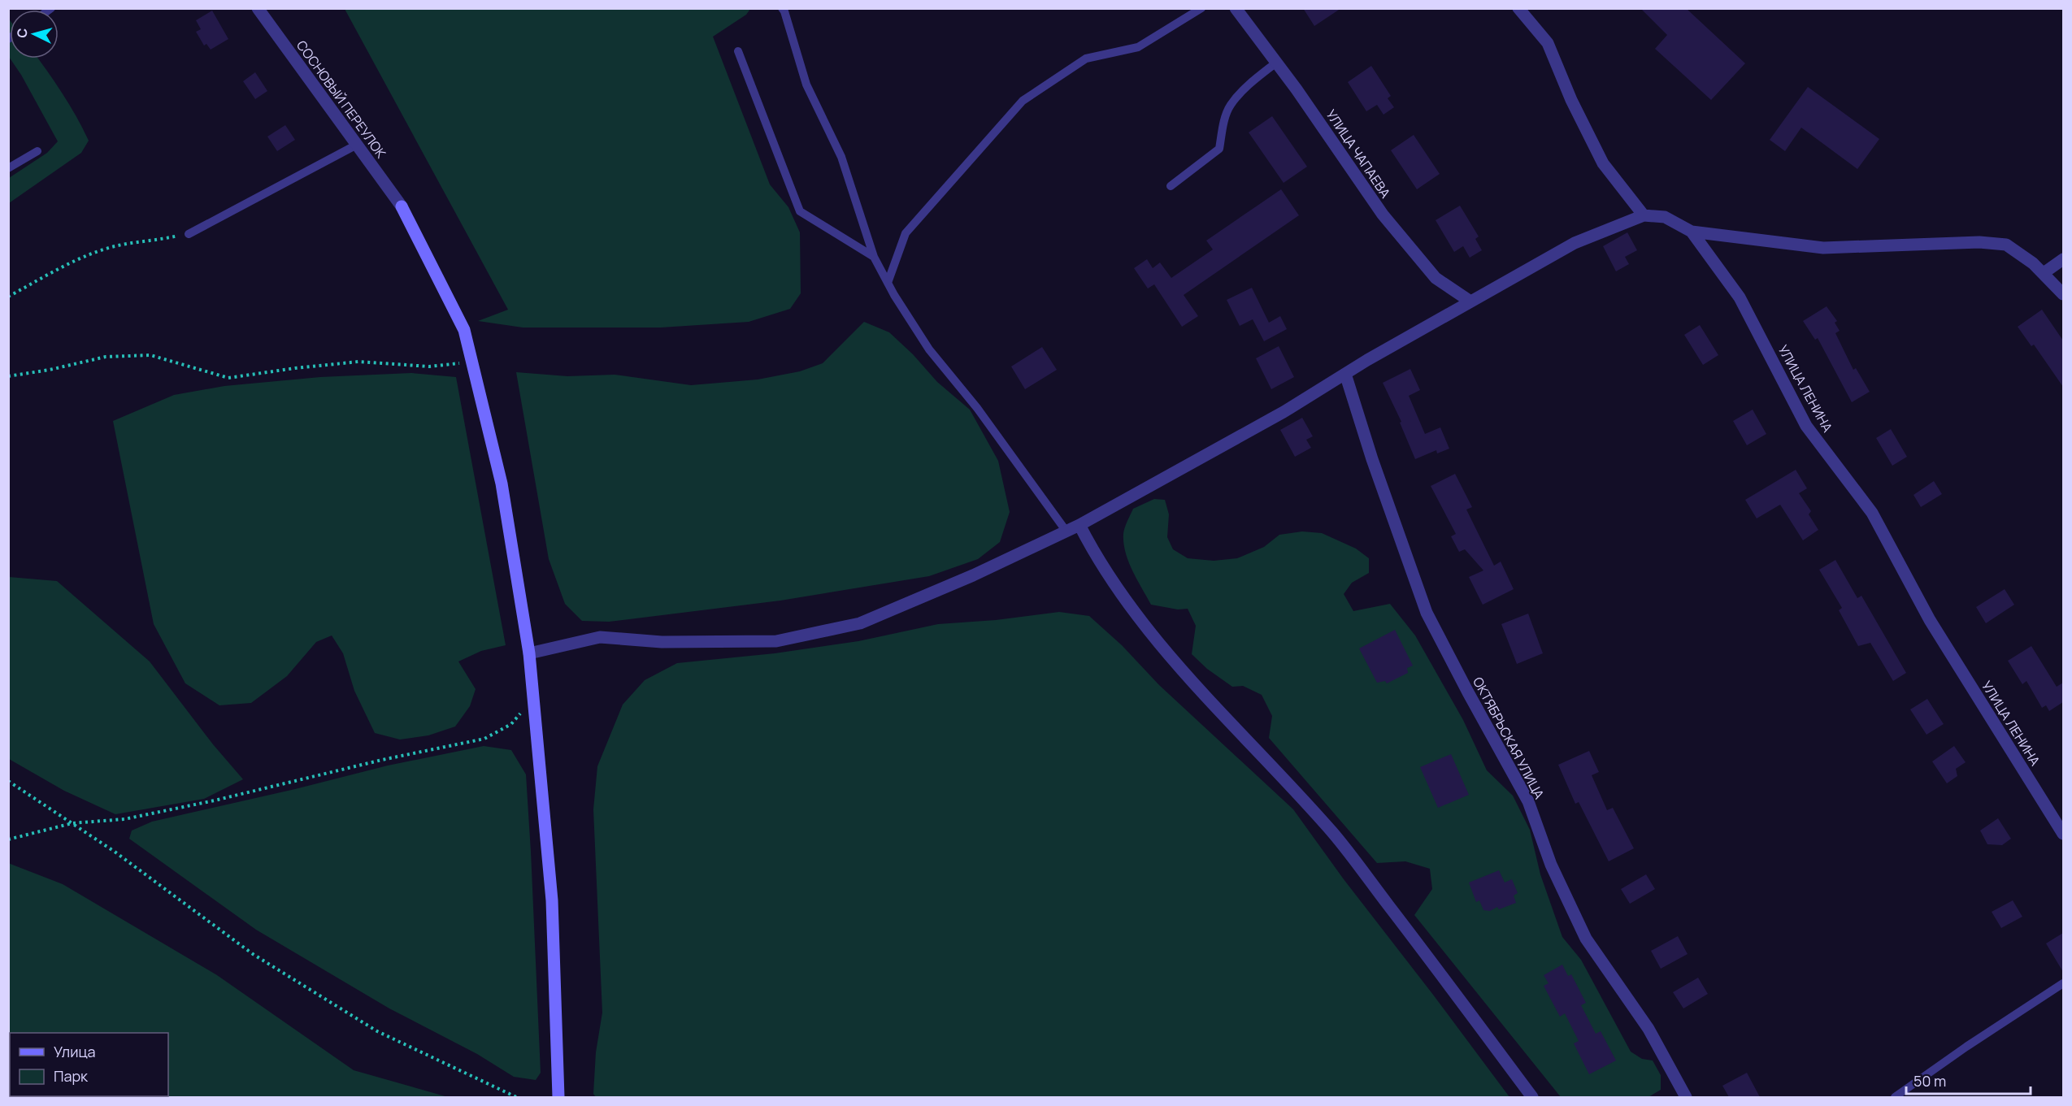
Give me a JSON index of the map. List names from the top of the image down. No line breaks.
{"streets":{"street":["СОСНОВЫЙ ПЕРЕУЛОК","УЛИЦА ЧАПАЕВА","УЛИЦА ЛЕНИНА","ОКТЯБРЬСКАЯ УЛИЦА"]},"legend":["Улица","Парк"],"scale_bar":"50 m","north":"left"}
